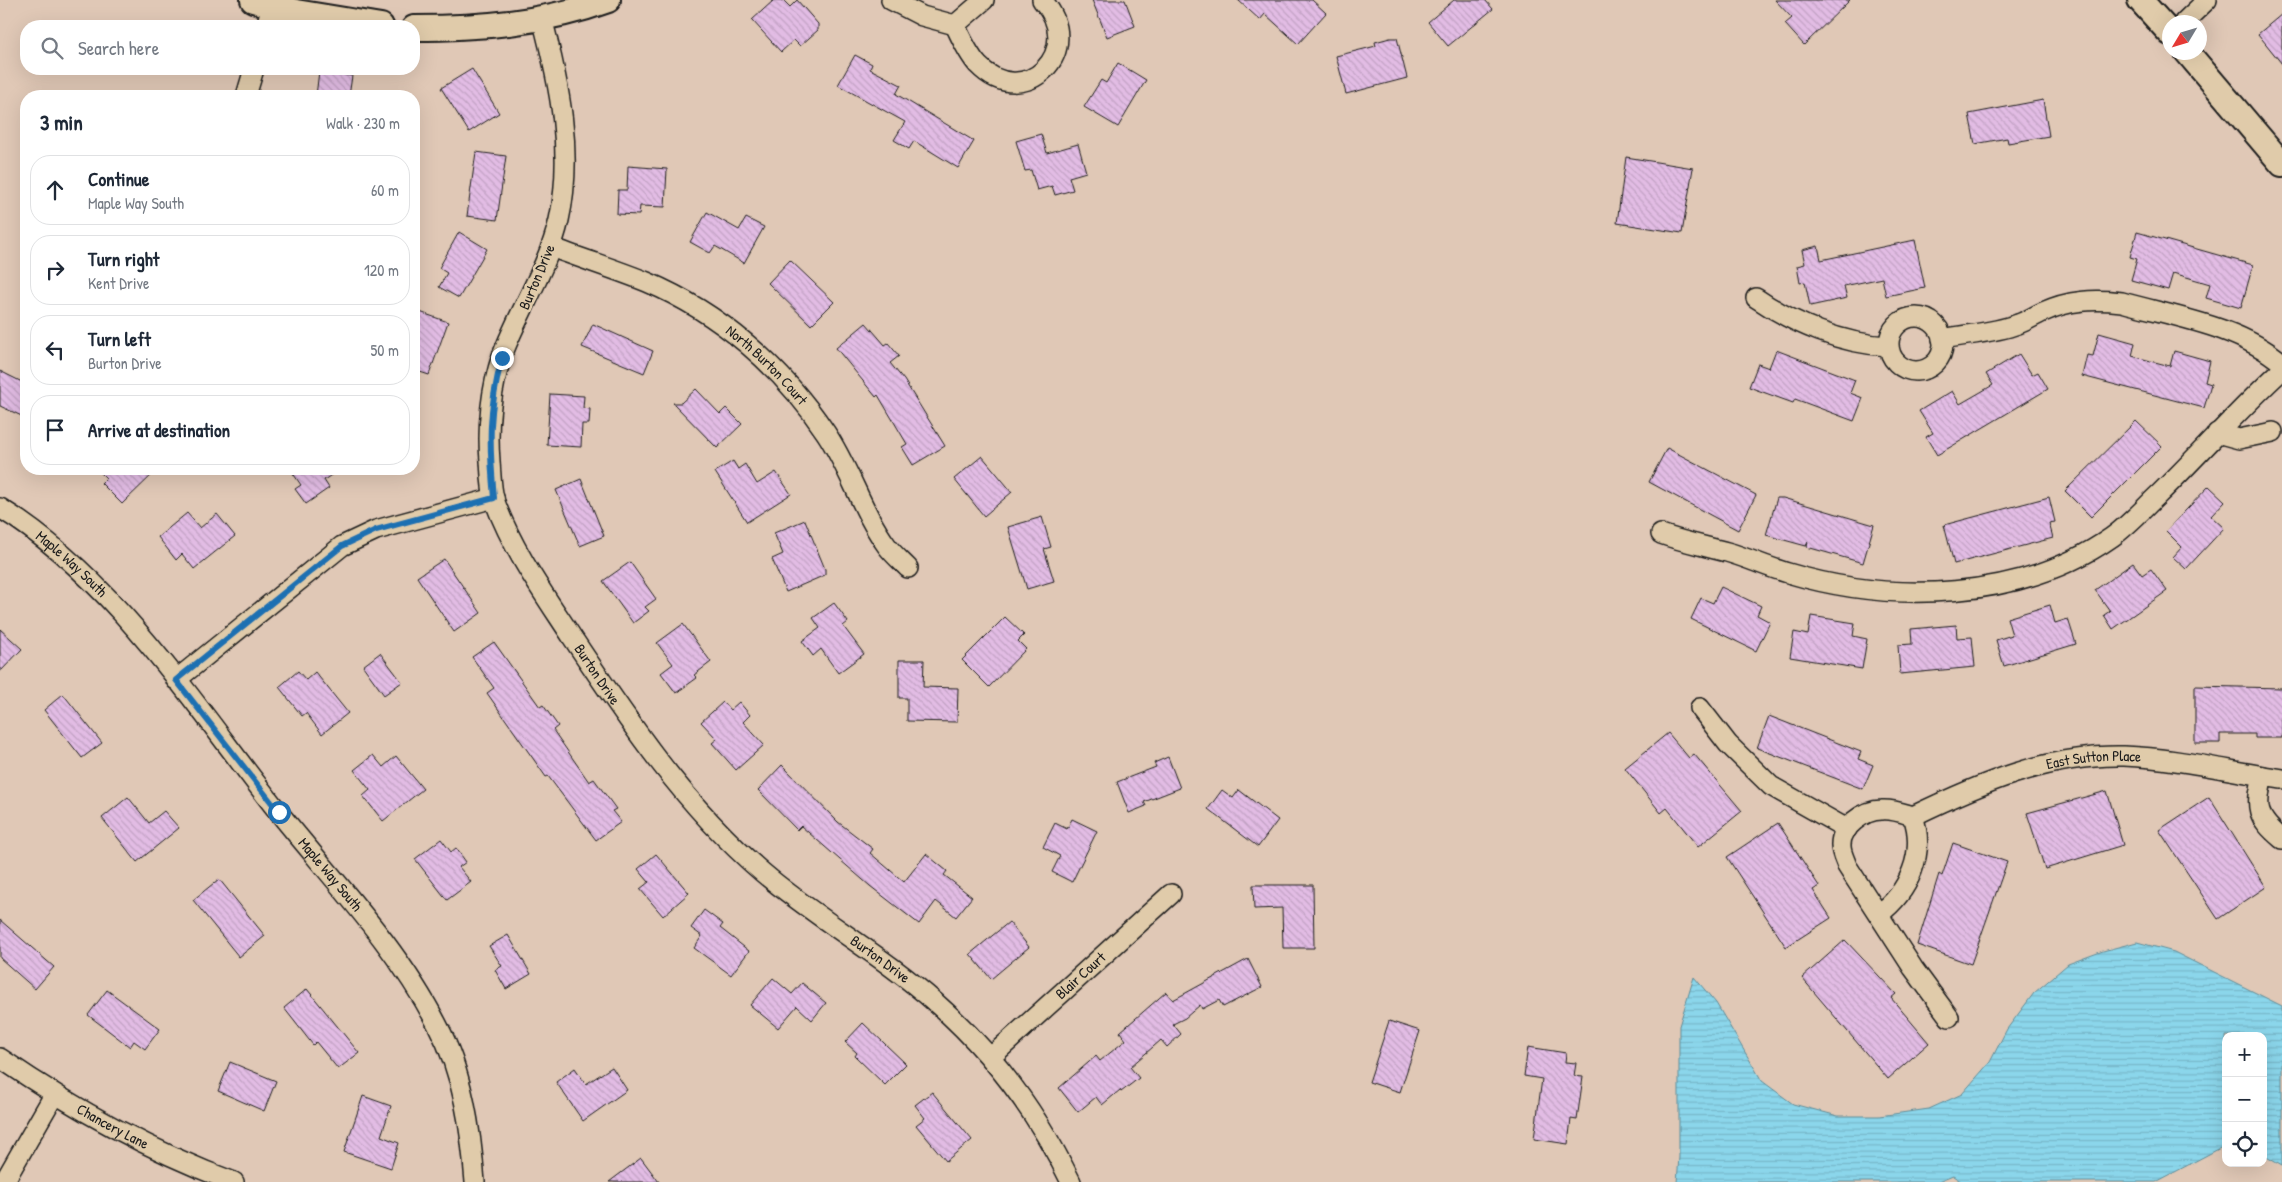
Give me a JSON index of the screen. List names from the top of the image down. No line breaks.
{"streets":{"street":["Burton Drive","North Burton Court","Maple Way South","East Sutton Place","Blair Court","Chancery Lane"]},"crossings":[["Burton Drive","North Burton Court"],["Burton Drive","Blair Court"]],"north":"bottom left","page":{"search":"Search here","heading":["3 min","Walk · 230 m"],"list":[["Continue","Maple Way South","60 m"],["Turn right","Kent Drive","120 m"],["Turn left","Burton Drive","50 m"],"Arrive at destination"],"map_buttons":["+","−"]}}
